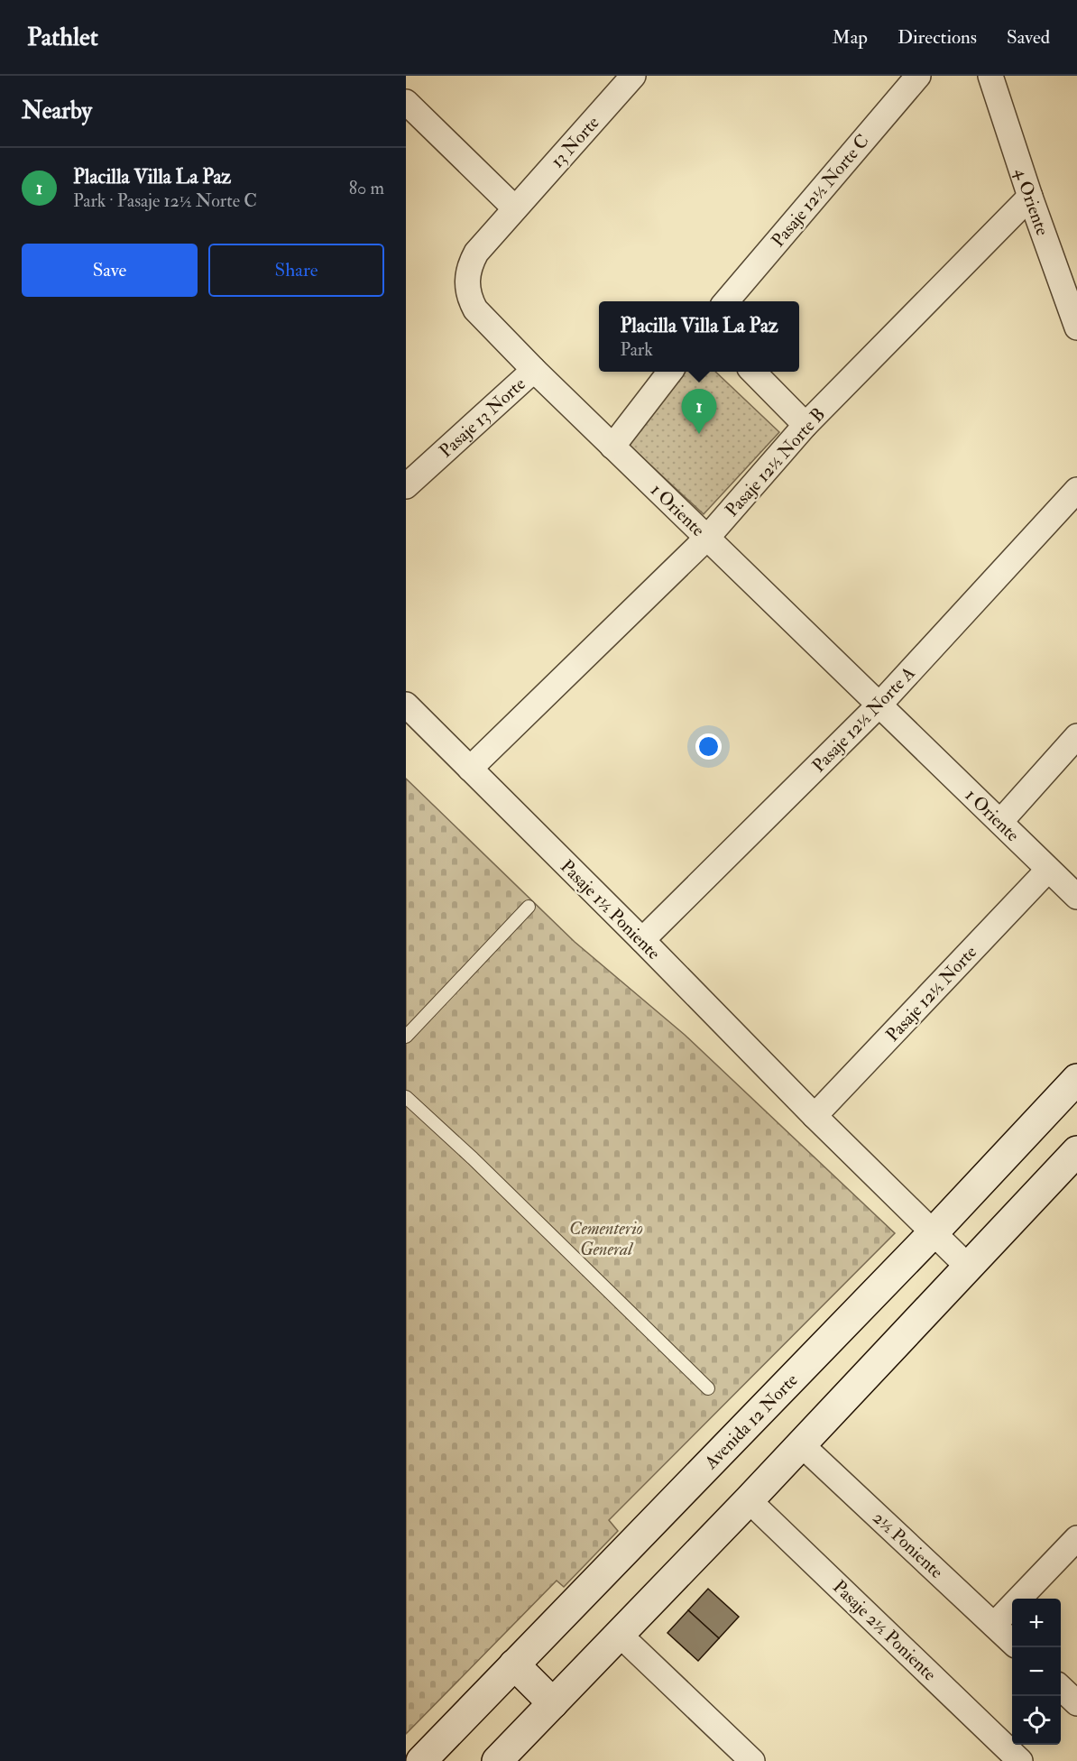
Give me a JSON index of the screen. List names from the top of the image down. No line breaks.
{"streets":{"main road":["Avenida 12 Norte"],"street":["13 Norte","Pasaje 12½ Norte C","4 Oriente","Pasaje 13 Norte","Pasaje 12½ Norte B","1 Oriente","Pasaje 12½ Norte A","Pasaje 1½ Poniente","Pasaje 12½ Norte","2½ Poniente","Pasaje 2½ Poniente"]},"crossings":[["13 Norte","1 Oriente"],["4 Oriente","Pasaje 12½ Norte B"],["Pasaje 13 Norte","1 Oriente"],["Pasaje 12½ Norte B","1 Oriente"],["Pasaje 12½ Norte B","Pasaje 1½ Poniente"],["1 Oriente","Pasaje 12½ Norte A"],["1 Oriente","Pasaje 12½ Norte"],["Pasaje 12½ Norte A","Pasaje 1½ Poniente"],["Pasaje 1½ Poniente","Pasaje 12½ Norte"],["Pasaje 1½ Poniente","Avenida 12 Norte"]],"parks":["Cementerio General"],"page":{"header":"Pathlet","nav":["Map","Directions","Saved"],"heading":"Nearby","list":[{"mark":"1","name":"Placilla Villa La Paz","note":"Park · Pasaje 12½ Norte C","value":"80 m"}],"buttons":["Save","Share"],"popup":["Placilla Villa La Paz","Park"],"pins":"1","map_buttons":["+","−"]}}
